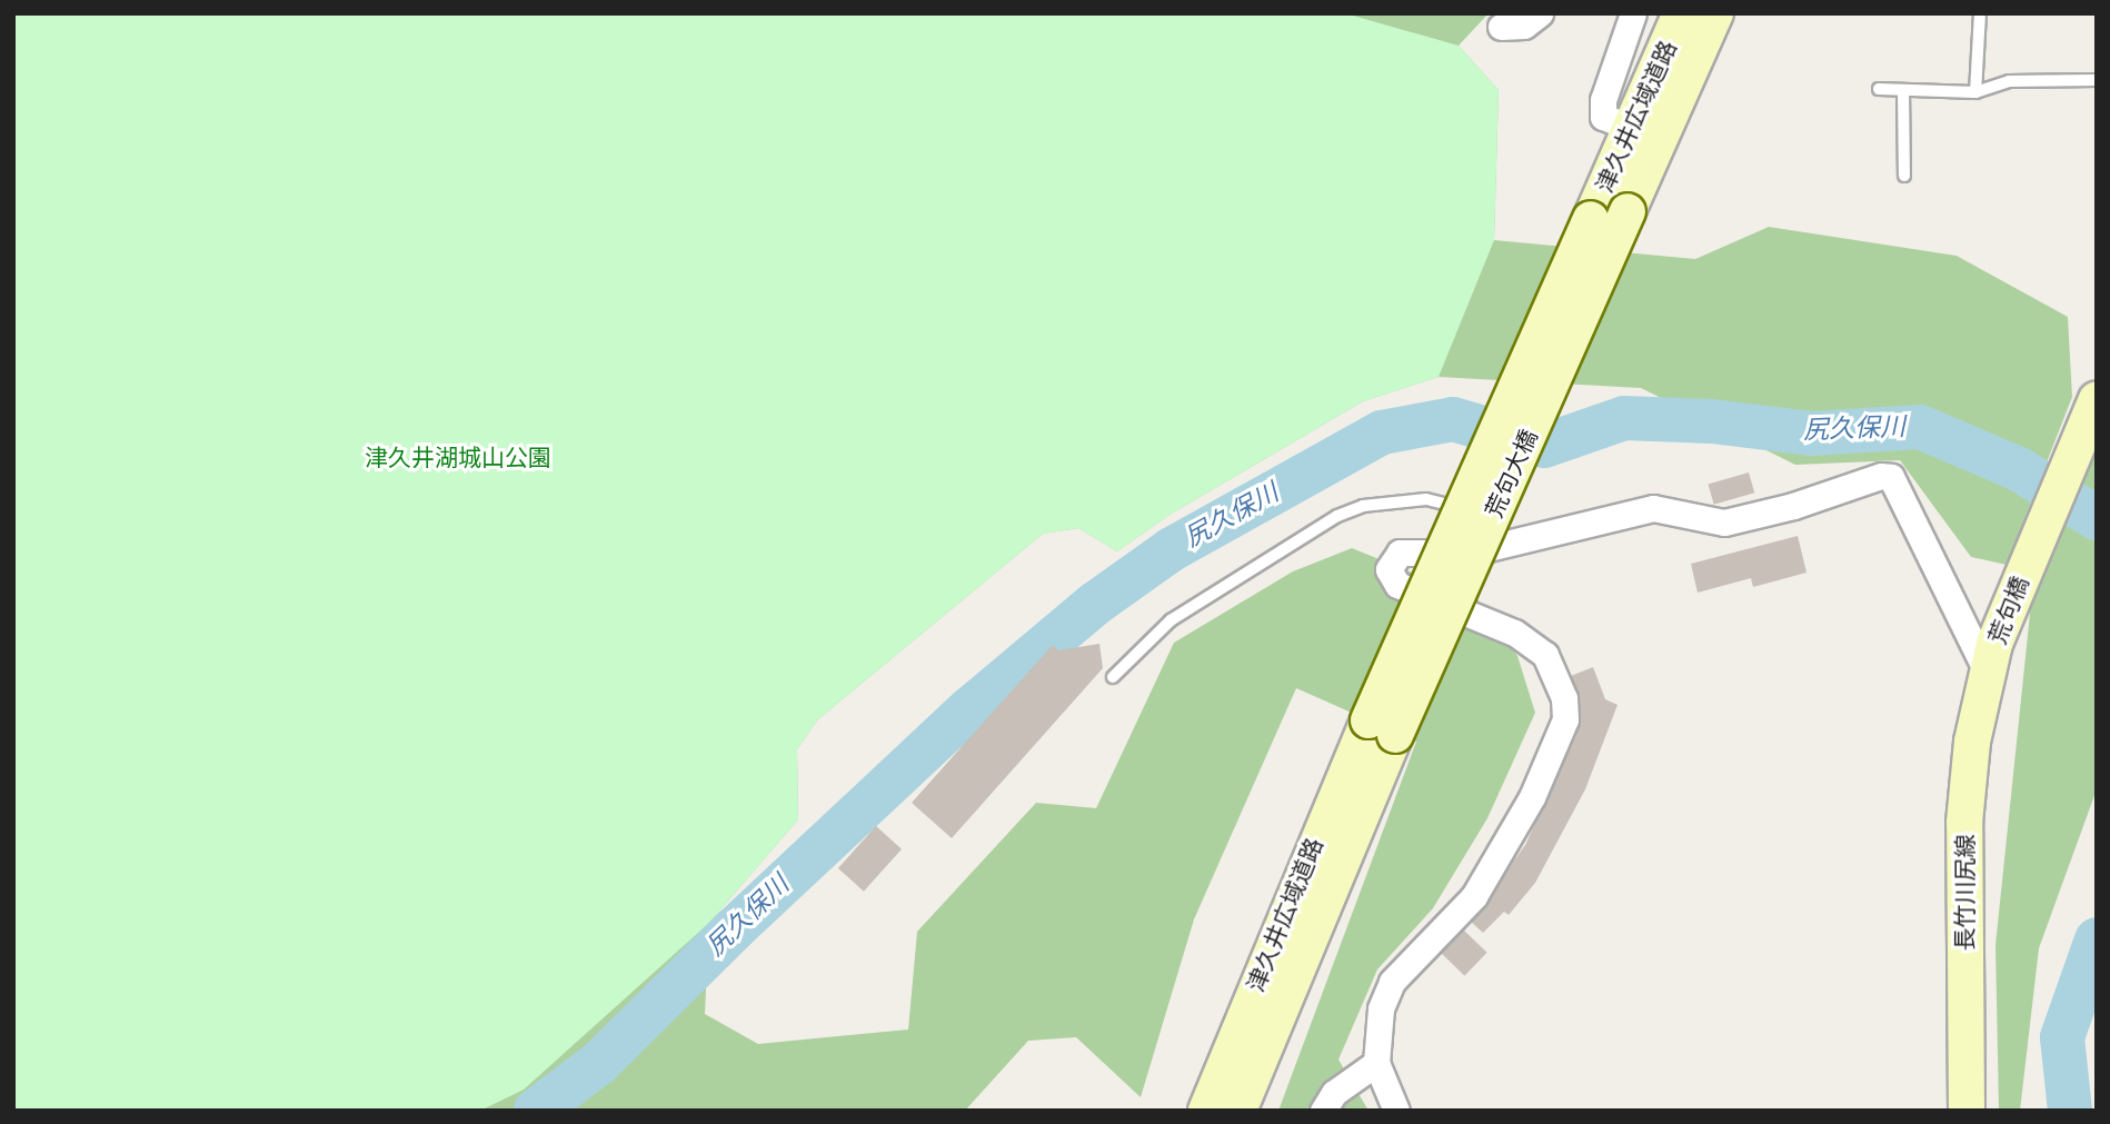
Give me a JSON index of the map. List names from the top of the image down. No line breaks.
{"streets":{"main road":["津久井広域道路","荒句大橋","荒句橋","長竹川尻線"]},"crossings":[["津久井広域道路","荒句大橋"],["荒句橋","長竹川尻線"]],"water":["尻久保川"],"parks":["津久井湖城山公園"]}
